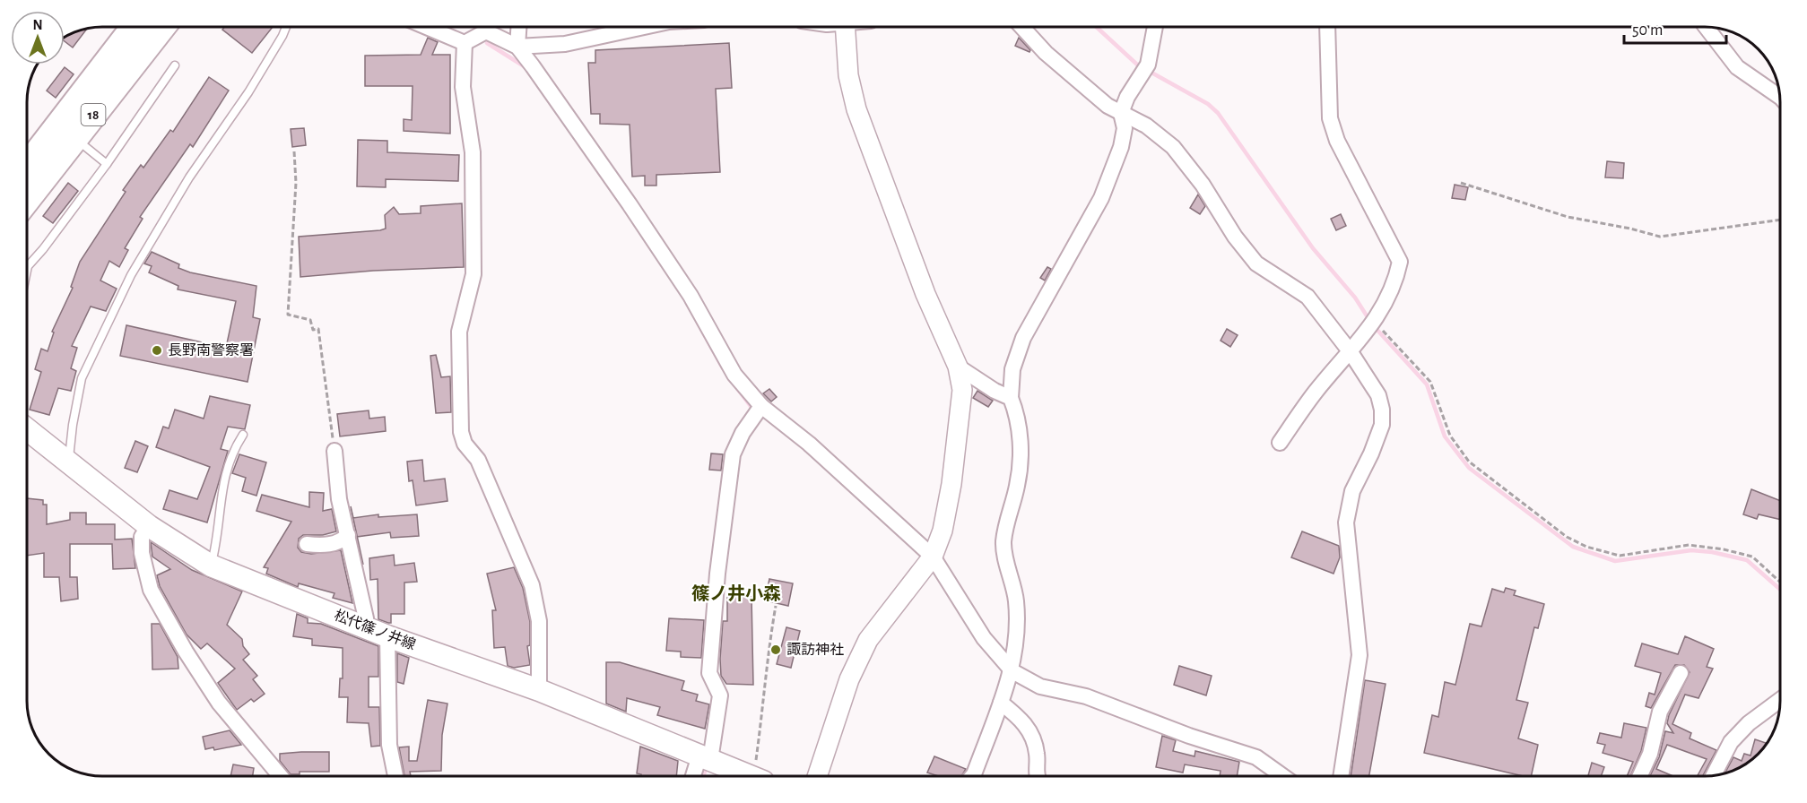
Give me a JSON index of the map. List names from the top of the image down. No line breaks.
{"streets":{"highway":["18"],"main road":["松代篠ノ井線"]},"districts":["篠ノ井小森"],"places":["長野南警察署","諏訪神社"],"scale_bar":"50 m","north":"top"}
